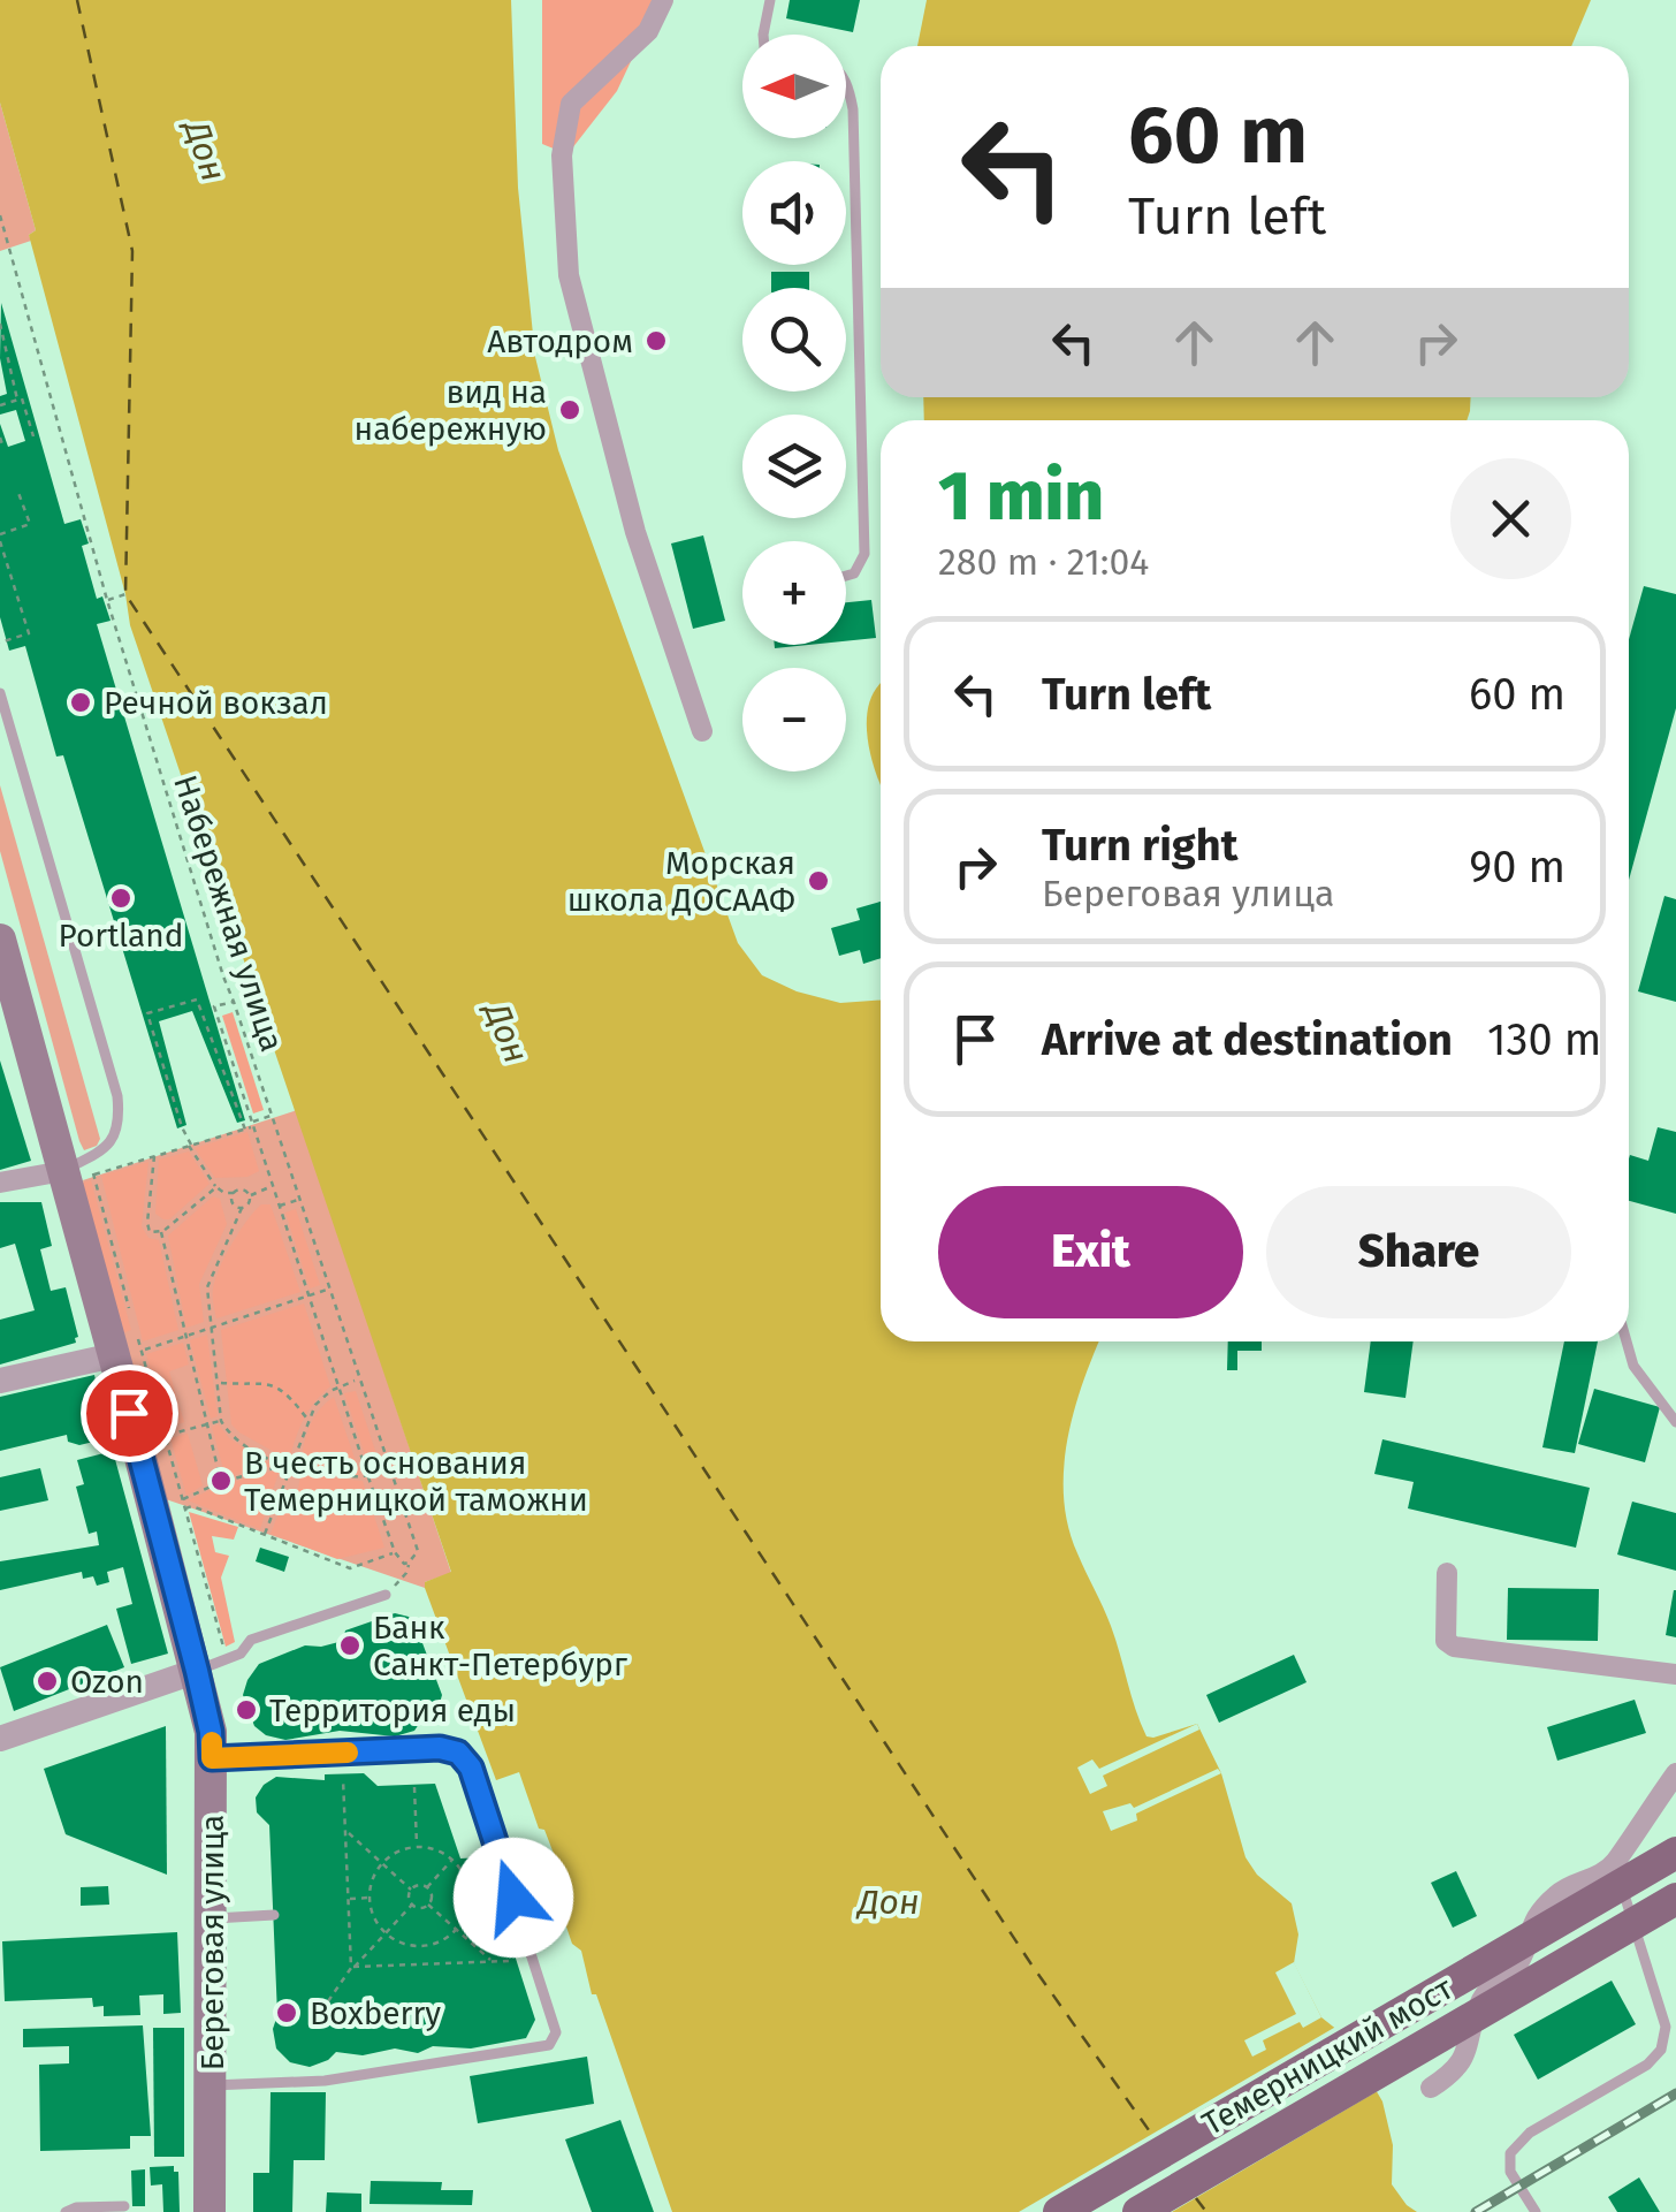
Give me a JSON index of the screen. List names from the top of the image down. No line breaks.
{"streets":{"main road":["Береговая улица","Темерницкий мост"],"path":["Набережная улица"]},"water":["Дон"],"places":["Автодром","вид на набережную","Речной вокзал","Морская школа ДОСААФ","Portland","В честь основания Темерницкой таможни","Банк Санкт-Петербург","Ozon","Территория еды","Boxberry"],"north":"left","page":{"map_buttons":["+","−"],"turn":["60 m","Turn left"],"heading":["1 min","280 m · 21:04"],"list":[{"name":"Turn left","value":"60 m"},{"name":"Turn right","note":"Береговая улица","value":"90 m"},{"name":"Arrive at destination","value":"130 m"}],"buttons":["Exit","Share"]}}
